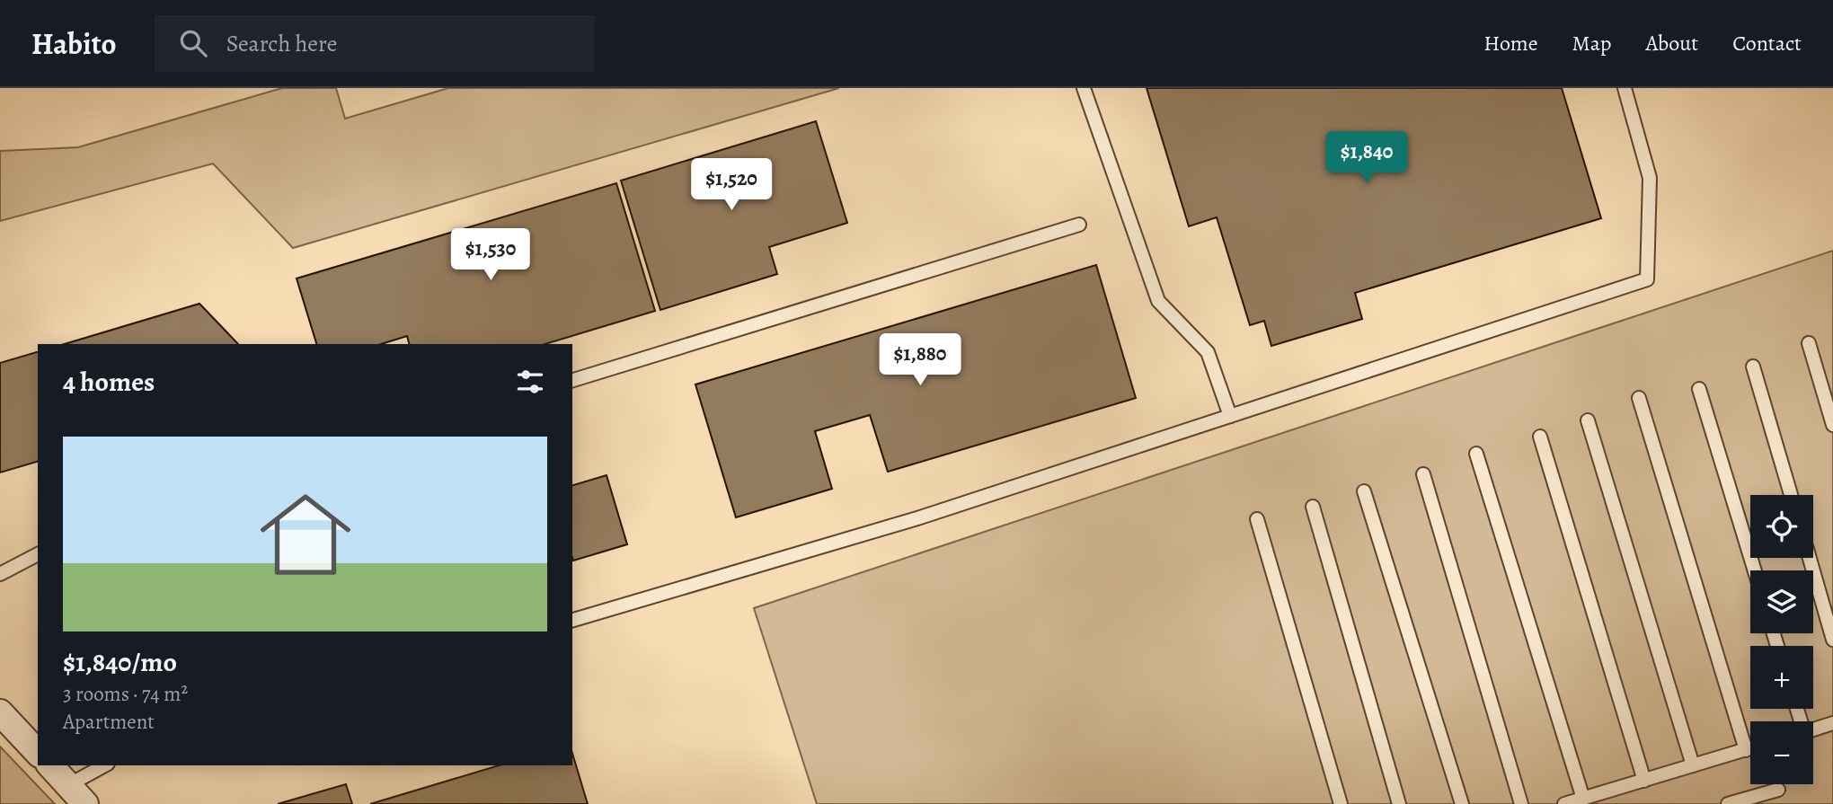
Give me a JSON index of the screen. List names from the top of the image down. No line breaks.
{"page":{"header":"Habito","search":"Search here","nav":["Home","Map","About","Contact"],"price":["$1,840","$1,520","$1,530","$1,880"],"heading":"4 homes","list":[{"name":"$1,840/mo","note":"3 rooms · 74 m² · Apartment"}],"map_buttons":["+","−"]}}
